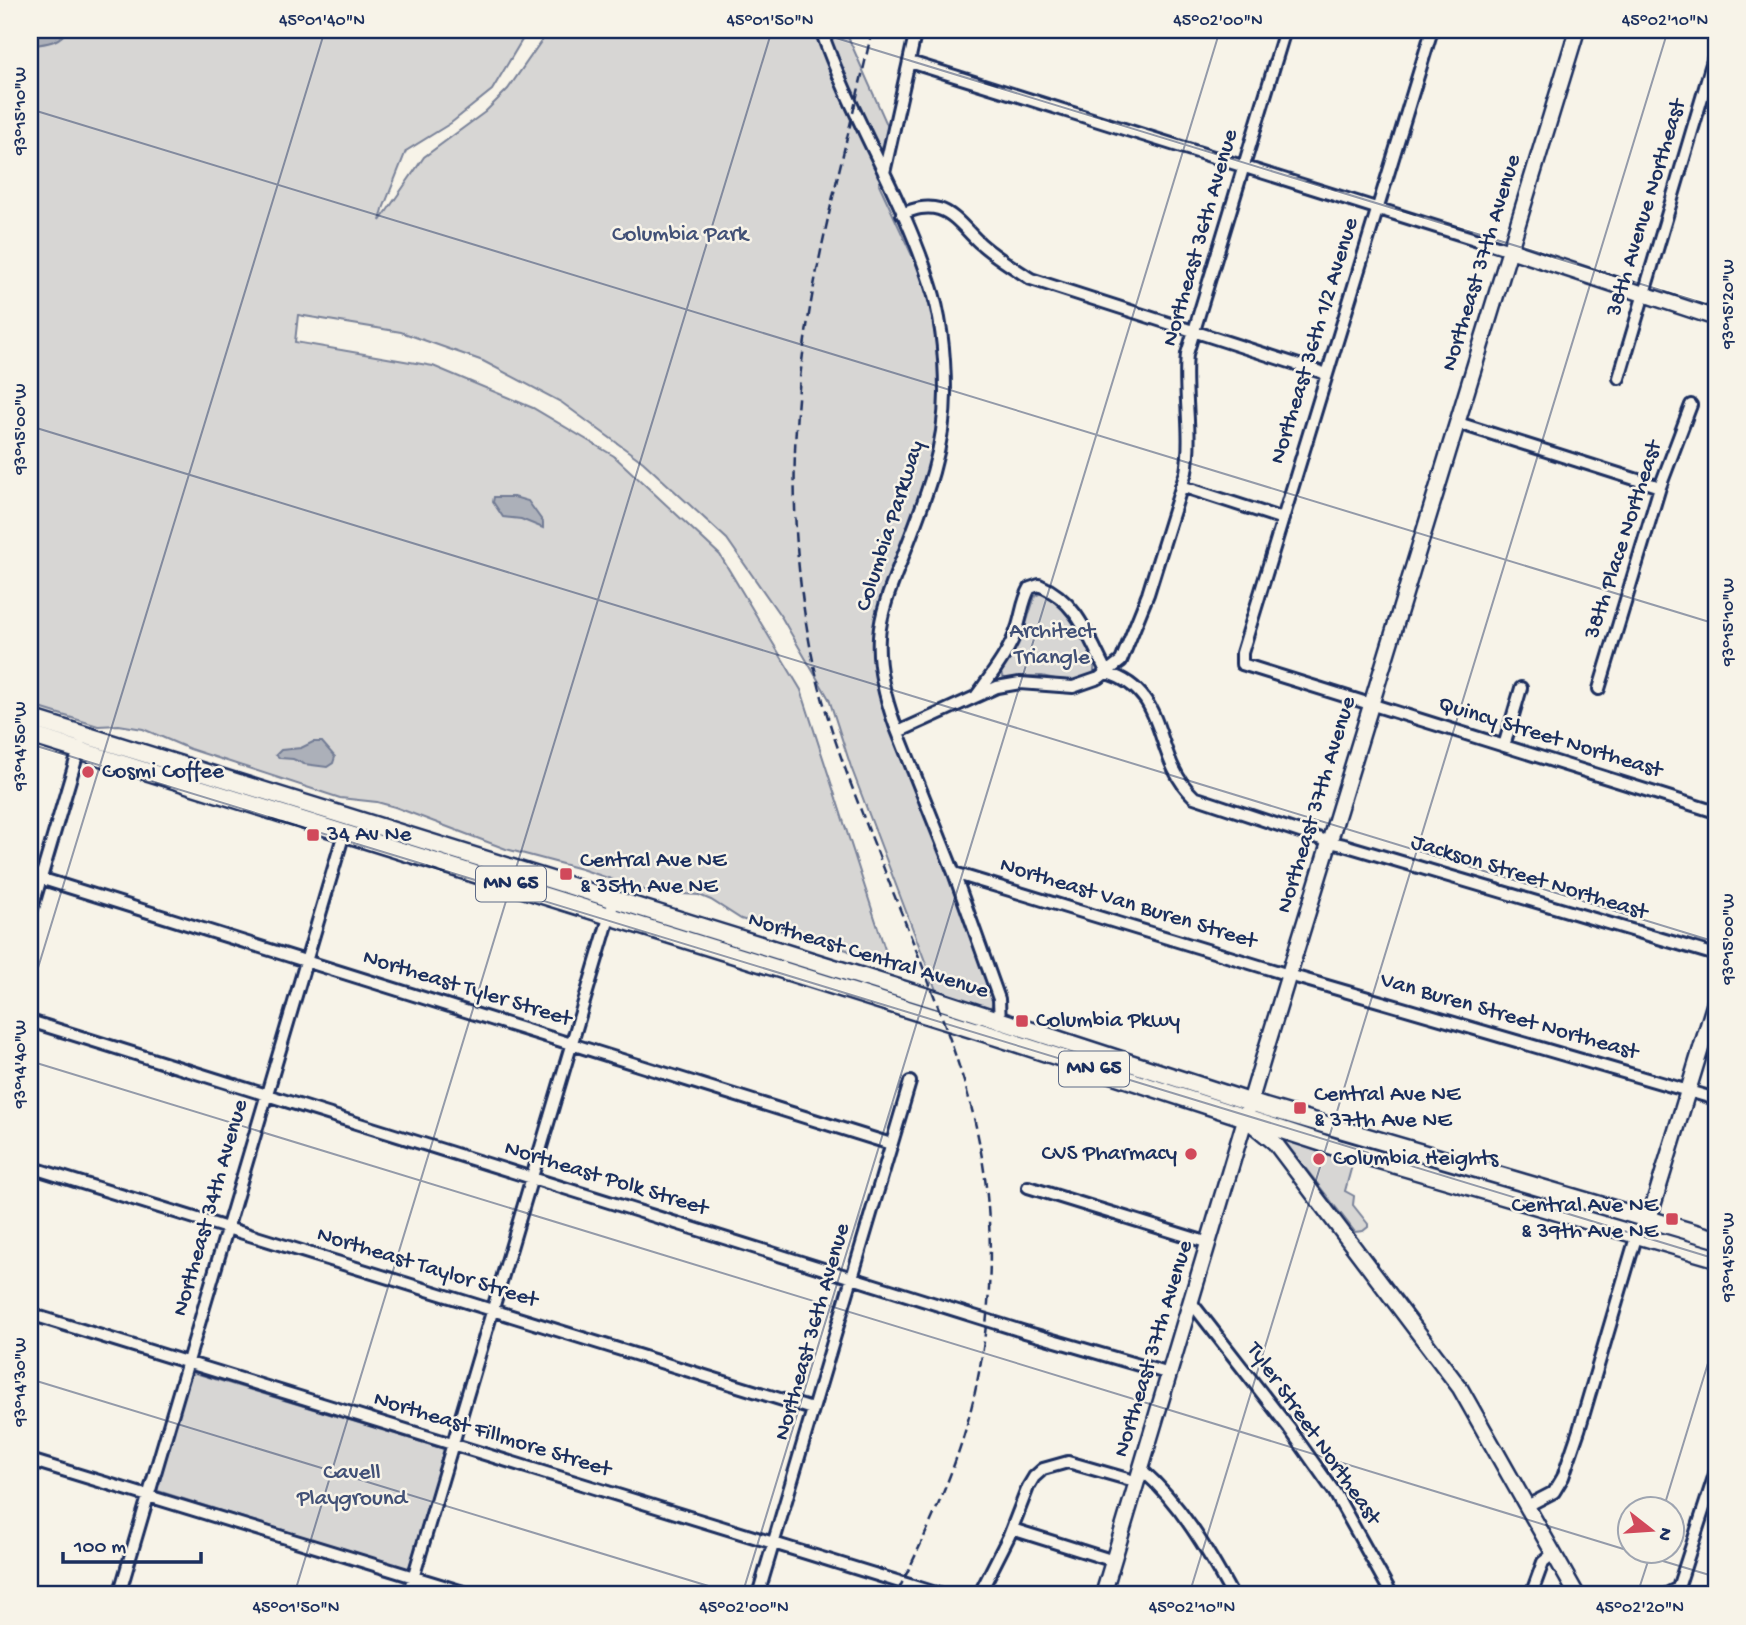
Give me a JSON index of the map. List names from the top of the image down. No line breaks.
{"streets":{"main road":["MN 65","Northeast Central Avenue"],"street":["38th Avenue Northeast","Northeast 36th Avenue","Northeast 37th Avenue","Northeast 36th 1/2 Avenue","Columbia Parkway","38th Place Northeast","Quincy Street Northeast","Jackson Street Northeast","Northeast Van Buren Street","Northeast Tyler Street","Van Buren Street Northeast","Northeast Polk Street","Northeast 34th Avenue","Northeast Taylor Street","Tyler Street Northeast","Northeast Fillmore Street"]},"crossings":[["Northeast 36th Avenue","Jackson Street Northeast"],["Northeast 36th Avenue","Northeast Tyler Street"],["Northeast 36th Avenue","Northeast Polk Street"],["Northeast 36th Avenue","Northeast Taylor Street"],["Northeast 36th Avenue","Northeast Fillmore Street"],["Northeast 37th Avenue","Quincy Street Northeast"],["Northeast 37th Avenue","Jackson Street Northeast"],["Northeast 37th Avenue","MN 65"],["Northeast 37th Avenue","Northeast Van Buren Street"],["Northeast 37th Avenue","Northeast Central Avenue"],["Northeast 37th Avenue","Van Buren Street Northeast"],["Northeast 37th Avenue","Northeast Polk Street"],["Northeast 37th Avenue","Tyler Street Northeast"],["Northeast 36th 1/2 Avenue","Quincy Street Northeast"],["Columbia Parkway","Northeast Van Buren Street"],["Columbia Parkway","Northeast Central Avenue"],["MN 65","Northeast Central Avenue"],["Northeast Van Buren Street","Van Buren Street Northeast"],["Northeast Central Avenue","Northeast 34th Avenue"],["Northeast Tyler Street","Northeast 34th Avenue"],["Northeast Polk Street","Northeast 34th Avenue"],["Northeast 34th Avenue","Northeast Taylor Street"],["Northeast 34th Avenue","Northeast Fillmore Street"]],"parks":["Columbia Park","Architect Triangle","Cavell Playground"],"places":{"other":["Cosmi Coffee","CVS Pharmacy","Columbia Heights"],"transit":["34 Av Ne","Central Ave NE & 35th Ave NE","Columbia Pkwy","Central Ave NE & 37th Ave NE","Central Ave NE & 39th Ave NE"]},"scale_bar":"100 m","north":"right","coordinates":["45°01'40\"N","45°01'50\"N","45°02'00\"N","45°02'10\"N","93°15'10\"W","93°15'20\"W","93°15'00\"W","93°14'50\"W","93°14'40\"W","93°14'30\"W","45°02'20\"N"]}
